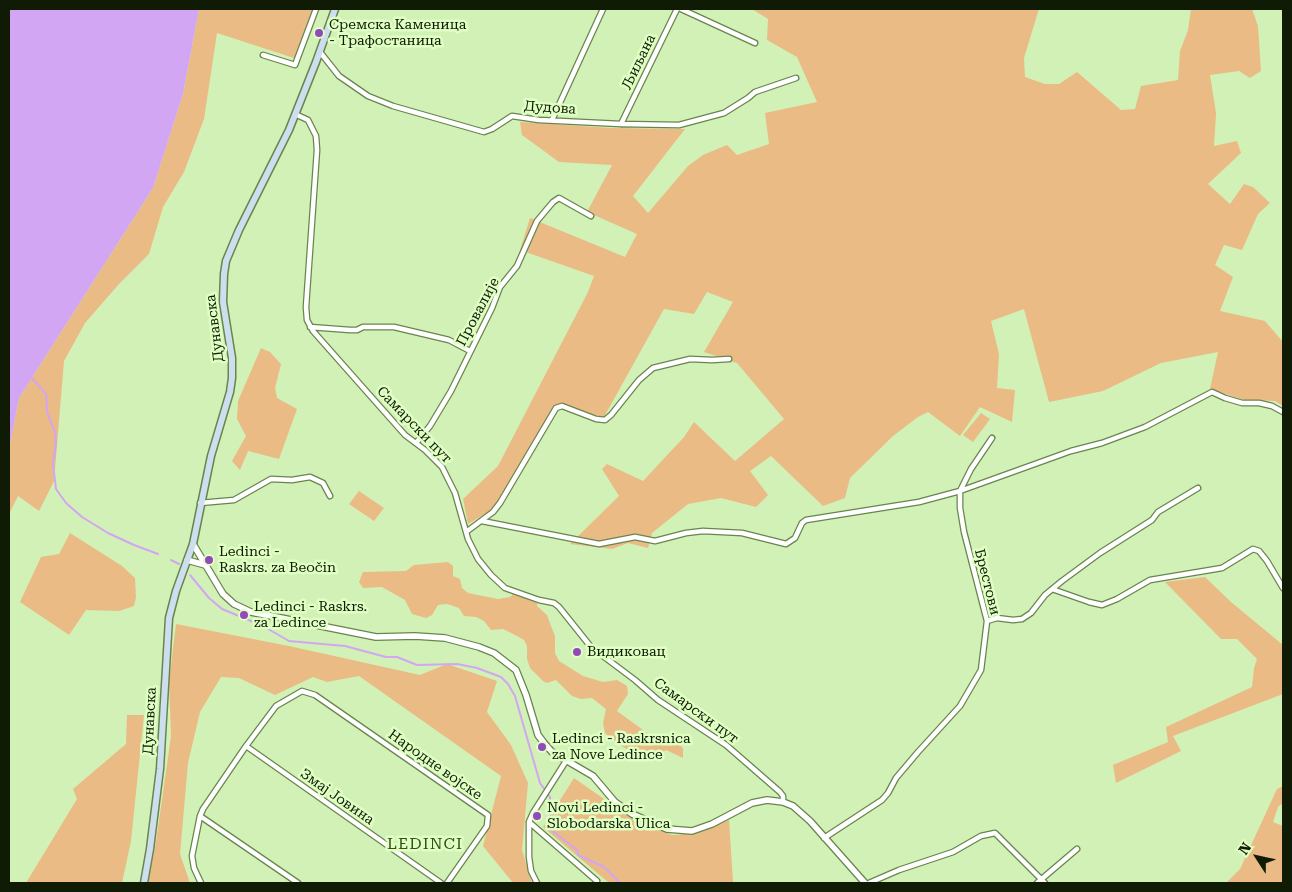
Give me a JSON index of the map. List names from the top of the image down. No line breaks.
{"streets":{"main road":["Дунавска"],"street":["Љиљана","Дудова","Провалије","Самарски пут","Брестови","Народне војске","Змај Јовина"]},"crossings":[["Љиљана","Дудова"],["Дудова","Дунавска"],["Провалије","Самарски пут"],["Народне војске","Змај Јовина"]],"districts":["LEDINCI"],"places":["Сремска Каменица - Трафостаница","Ledinci - Raskrs. za Beočin","Ledinci - Raskrs. za Ledince","Видиковац","Ledinci - Raskrsnica za Nove Ledince","Novi Ledinci - Slobodarska Ulica"],"north":"top left"}
